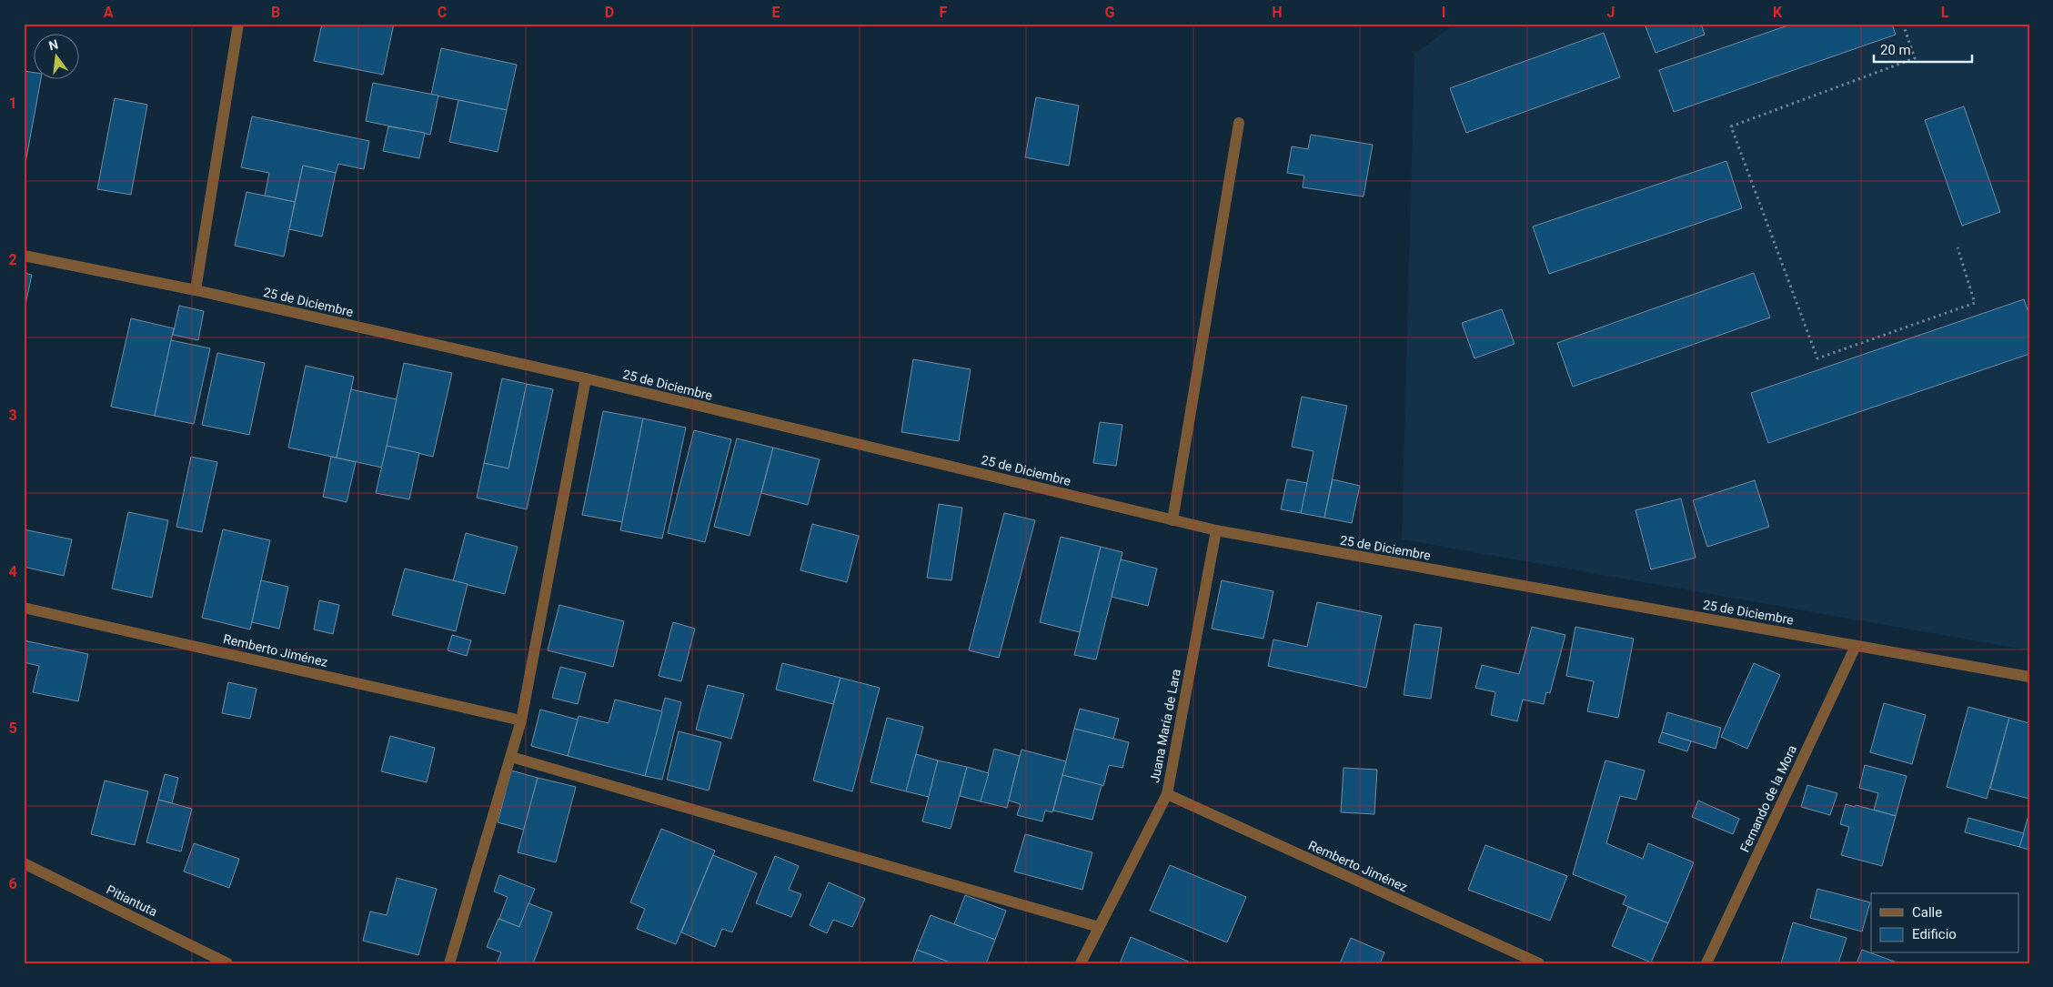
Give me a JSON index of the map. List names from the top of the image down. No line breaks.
{"streets":{"street":["25 de Diciembre","Remberto Jiménez","Juana María de Lara","Fernando de la Mora","Pitiantuta"]},"crossings":[["25 de Diciembre","Juana María de Lara"],["25 de Diciembre","Fernando de la Mora"],["Remberto Jiménez","Juana María de Lara"]],"legend":["Calle","Edificio"],"scale_bar":"20 m","north":"top","grid":{"columns":["A","B","C","D","E","F","G","H","I","J","K","L"],"rows":["1","2","3","4","5","6"]}}
